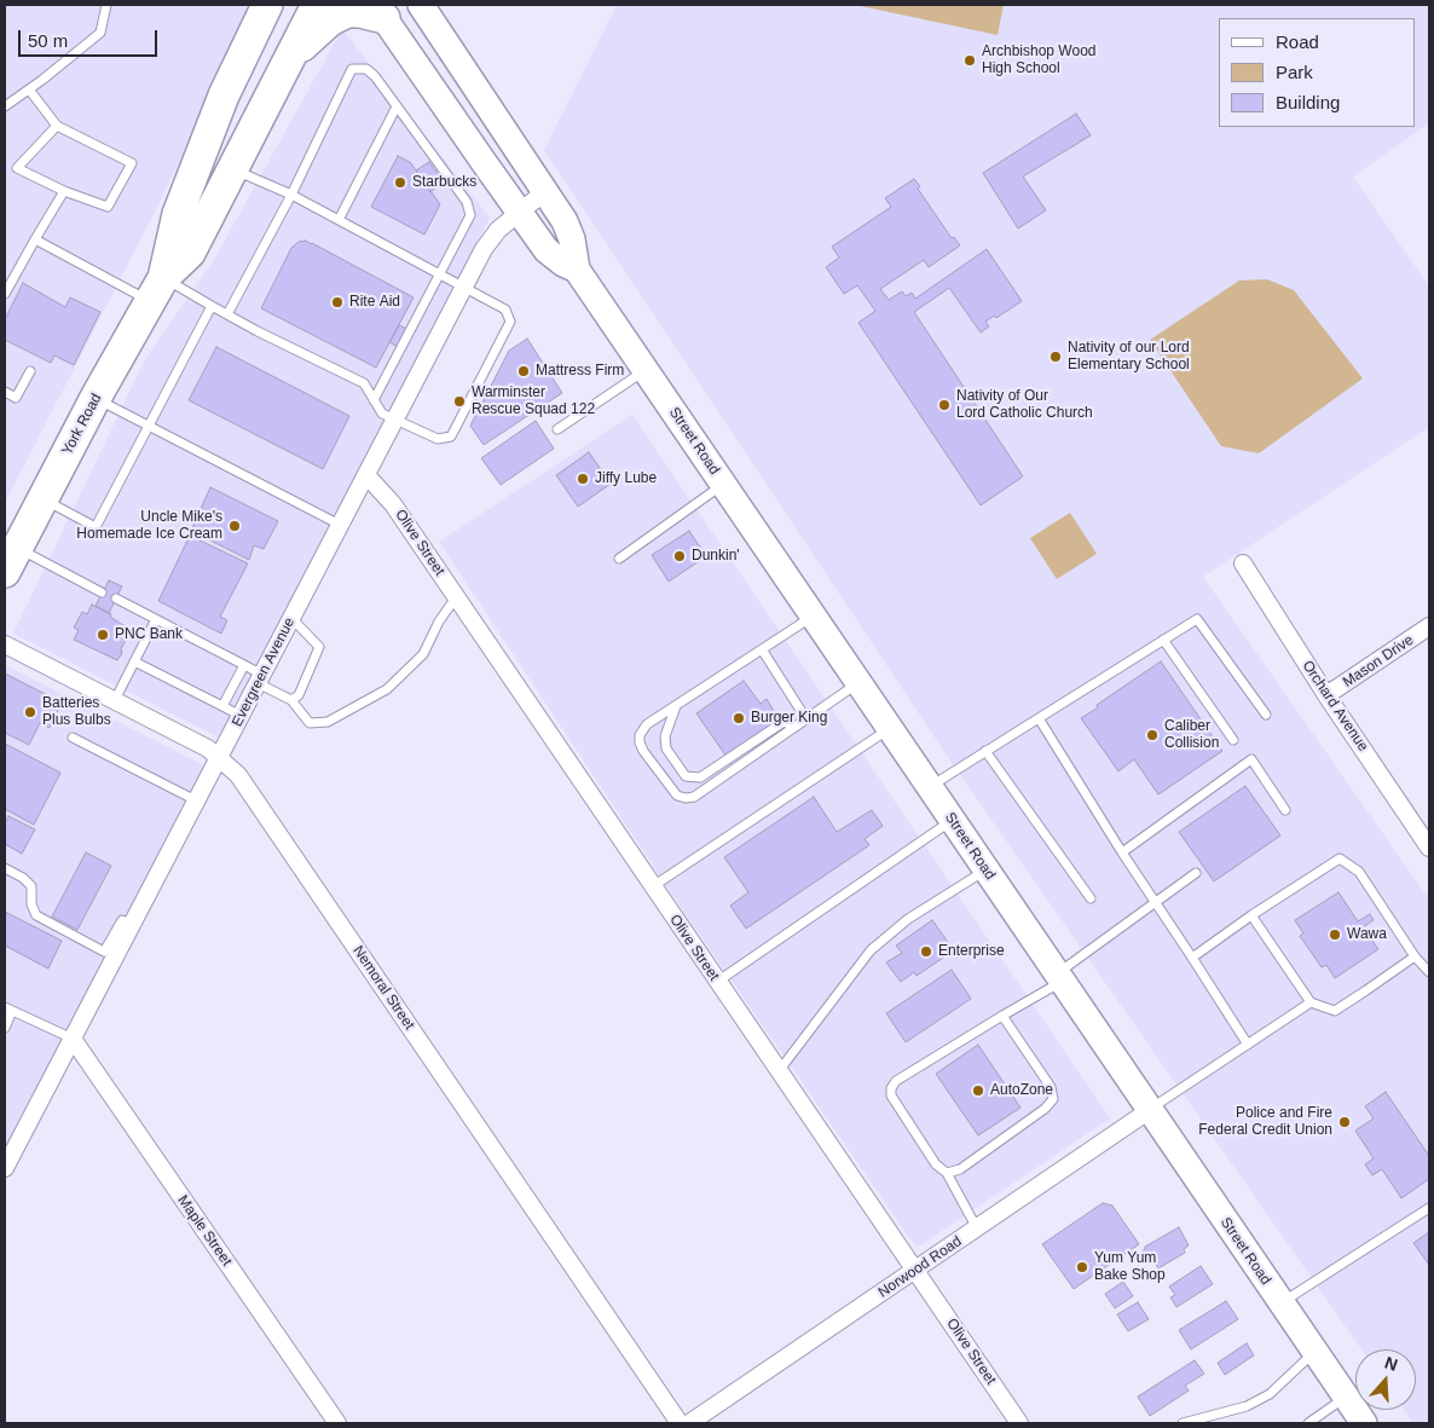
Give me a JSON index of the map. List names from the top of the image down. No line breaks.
{"streets":{"highway":["York Road"],"main road":["Street Road"],"street":["Olive Street","Mason Drive","Evergreen Avenue","Orchard Avenue","Nemoral Street","Maple Street","Norwood Road"]},"crossings":[["Street Road","Evergreen Avenue"],["Street Road","Norwood Road"],["Olive Street","Evergreen Avenue"],["Olive Street","Norwood Road"],["Mason Drive","Orchard Avenue"],["Evergreen Avenue","Nemoral Street"],["Evergreen Avenue","Maple Street"]],"places":["Archbishop Wood High School","Starbucks","Rite Aid","Nativity of our Lord Elementary School","Mattress Firm","Warminster Rescue Squad 122","Nativity of Our Lord Catholic Church","Jiffy Lube","Uncle Mike's Homemade Ice Cream","Dunkin'","PNC Bank","Batteries Plus Bulbs","Burger King","Caliber Collision","Wawa","Enterprise","AutoZone","Police and Fire Federal Credit Union","Yum Yum Bake Shop"],"legend":["Road","Park","Building"],"scale_bar":"50 m","north":"top"}
